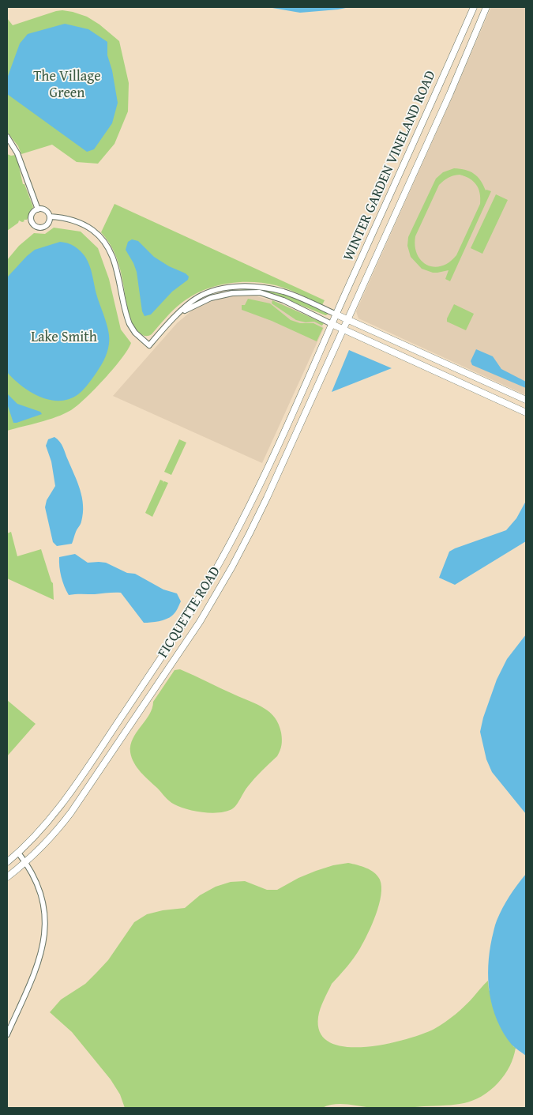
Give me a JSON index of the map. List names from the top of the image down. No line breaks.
{"streets":{"main road":["WINTER GARDEN VINELAND ROAD","FICQUETTE ROAD"]},"crossings":[["WINTER GARDEN VINELAND ROAD","FICQUETTE ROAD"]],"parks":["The Village Green","Lake Smith"]}
